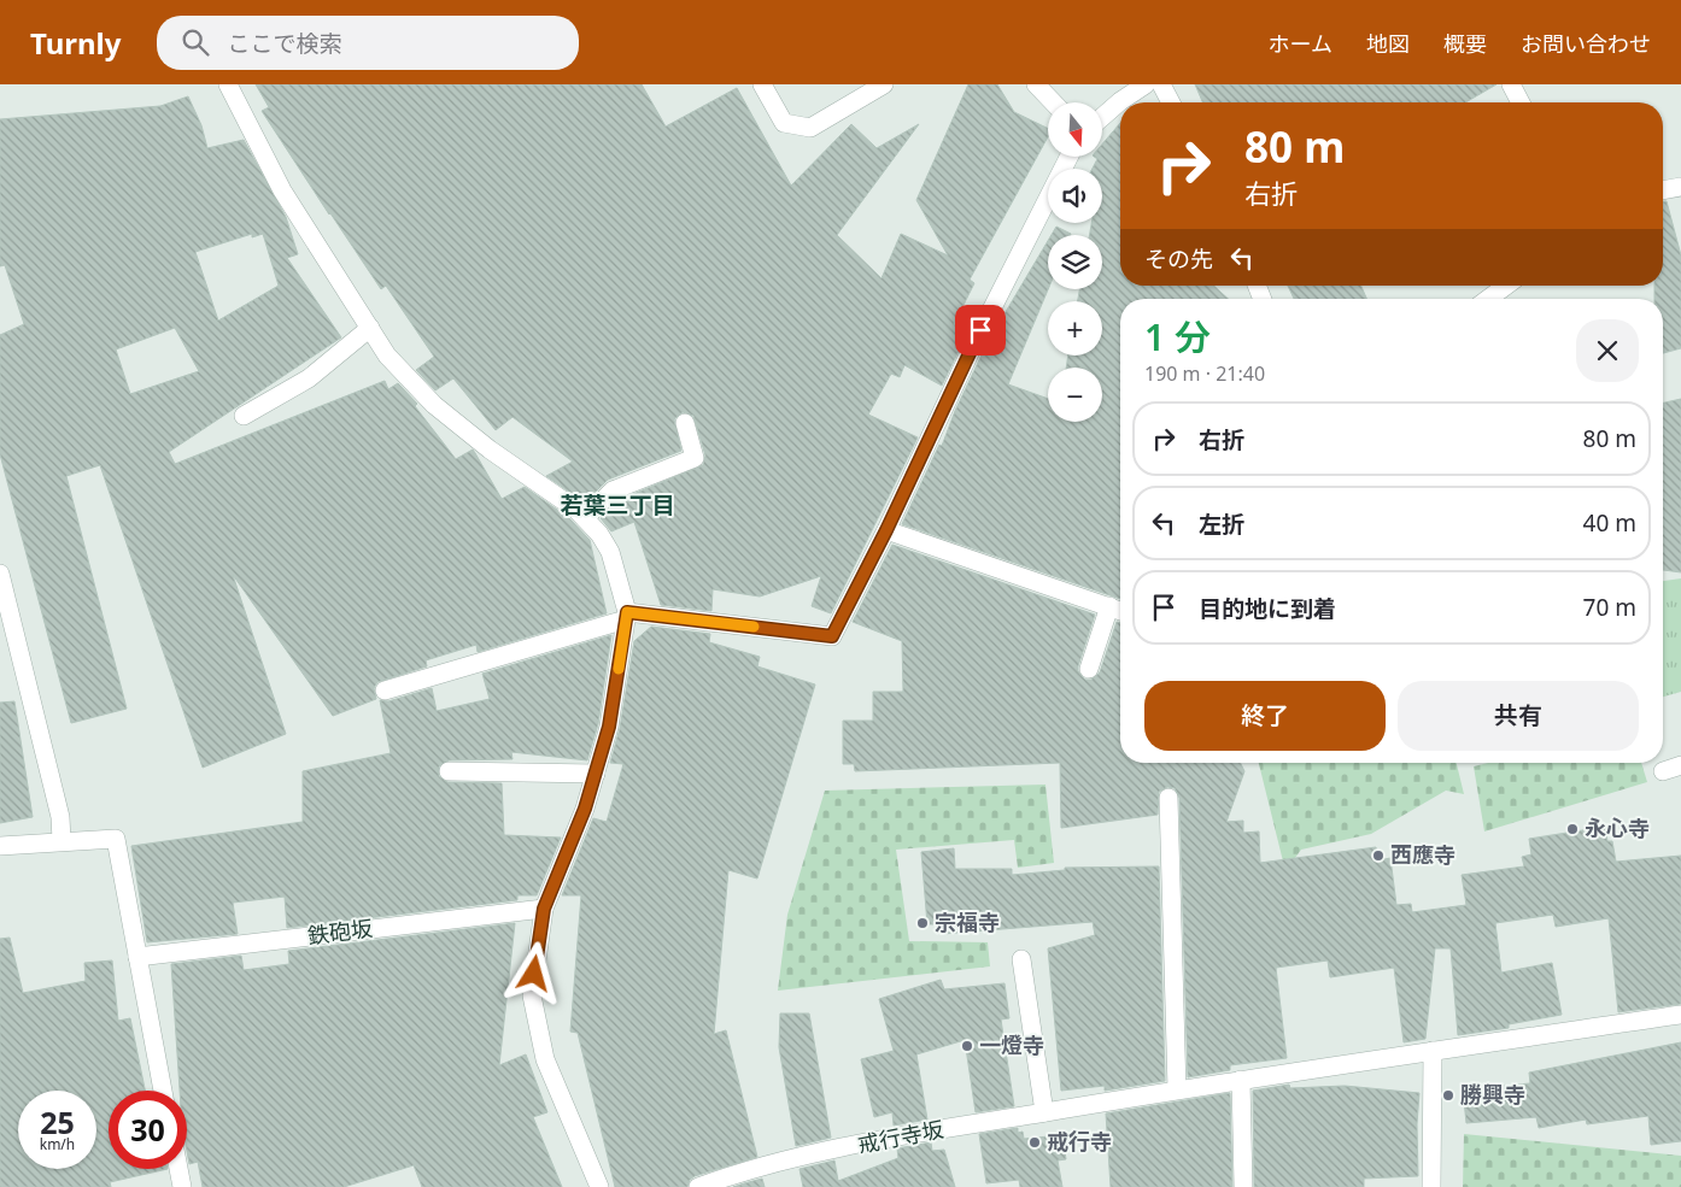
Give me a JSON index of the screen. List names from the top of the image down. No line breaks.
{"streets":{"street":["鉄砲坂","戒行寺坂"]},"districts":["若葉三丁目"],"places":["永心寺","西應寺","宗福寺","一燈寺","勝興寺","戒行寺"],"north":"bottom","page":{"header":"Turnly","search":"ここで検索","nav":["ホーム","地図","概要","お問い合わせ"],"map_buttons":["+","−"],"turn":["80 m","右折"],"then":"その先","heading":["1 分","190 m · 21:40"],"list":[{"name":"右折","value":"80 m"},{"name":"左折","value":"40 m"},{"name":"目的地に到着","value":"70 m"}],"buttons":["終了","共有"],"speed":"25 km/h","limit":"30"}}
